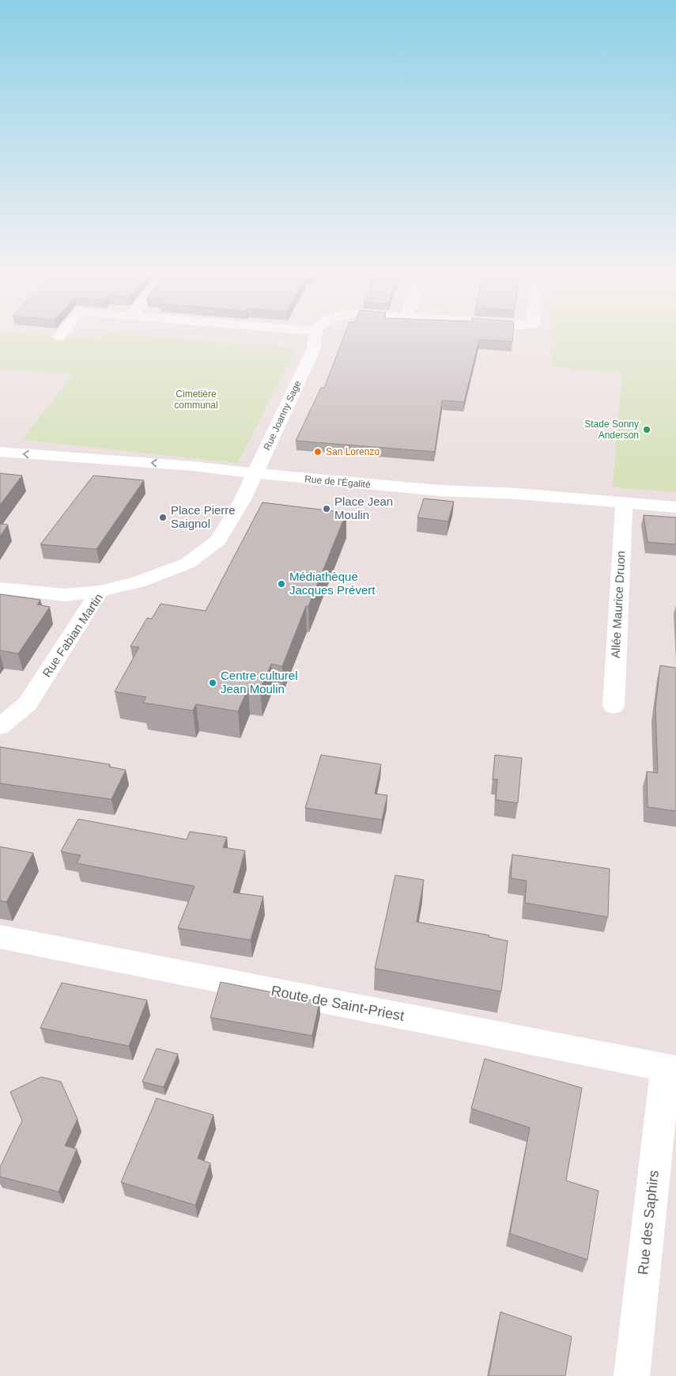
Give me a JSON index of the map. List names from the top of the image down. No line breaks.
{"streets":{"street":["Rue Joanny Sage","Rue de l'Égalité","Allée Maurice Druon","Rue Fabian Martin","Route de Saint-Priest","Rue des Saphirs"]},"crossings":[["Rue Joanny Sage","Rue de l'Égalité"],["Rue Joanny Sage","Rue Fabian Martin"],["Rue de l'Égalité","Allée Maurice Druon"],["Rue de l'Égalité","Rue Fabian Martin"],["Route de Saint-Priest","Rue des Saphirs"]],"parks":["Cimetière communal"],"places":["Stade Sonny Anderson","San Lorenzo","Place Jean Moulin","Place Pierre Saignol","Médiathèque Jacques Prévert","Centre culturel Jean Moulin"]}
